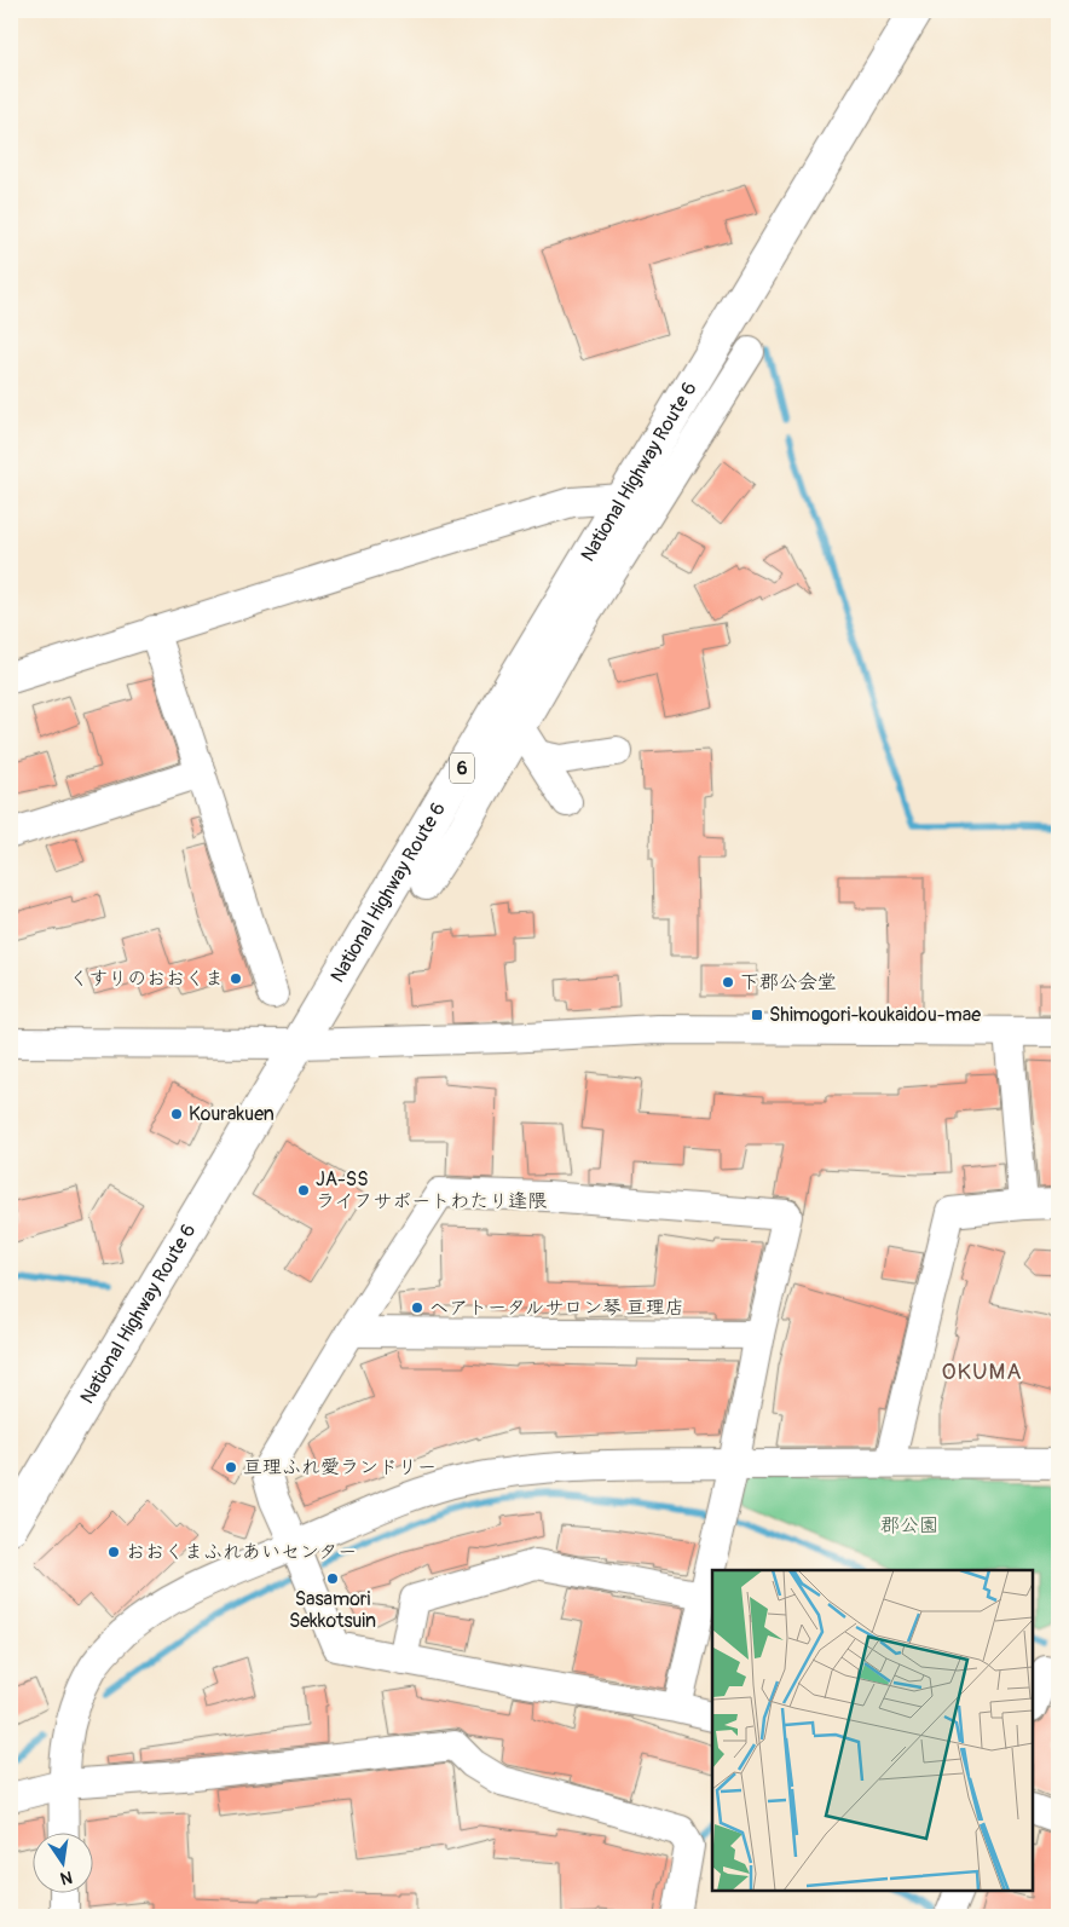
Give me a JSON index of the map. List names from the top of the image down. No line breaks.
{"streets":{"highway":["National Highway Route 6","6"]},"districts":["OKUMA"],"parks":["郡公園"],"places":{"other":["くすりのおおくま","下郡公会堂","Kourakuen","JA-SS ライフサポートわたり逢隈","ヘアトータルサロン琴 亘理店","亘理ふれ愛ランドリー","おおくまふれあいセンター","Sasamori Sekkotsuin"],"transit":["Shimogori-koukaidou-mae"]},"north":"bottom"}
